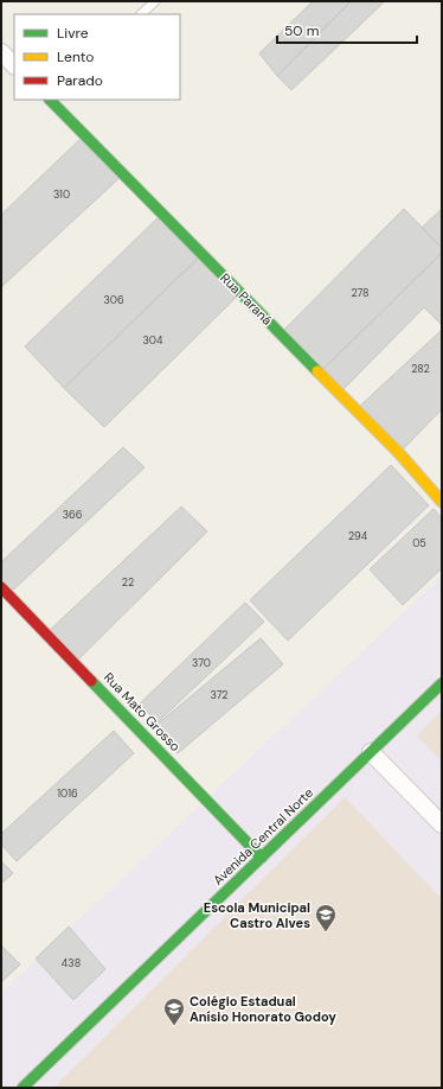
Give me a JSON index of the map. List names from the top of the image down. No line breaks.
{"streets":{"street":["Rua Paraná","Rua Mato Grosso","Avenida Central Norte"]},"crossings":[["Rua Mato Grosso","Avenida Central Norte"]],"places":{"school or university":["Escola Municipal Castro Alves","Colégio Estadual Anísio Honorato Godoy"]},"house_numbers":["310","278","306","304","282","366","294","05","22","370","372","1016","438"],"legend":["Livre","Lento","Parado"],"scale_bar":"50 m"}
